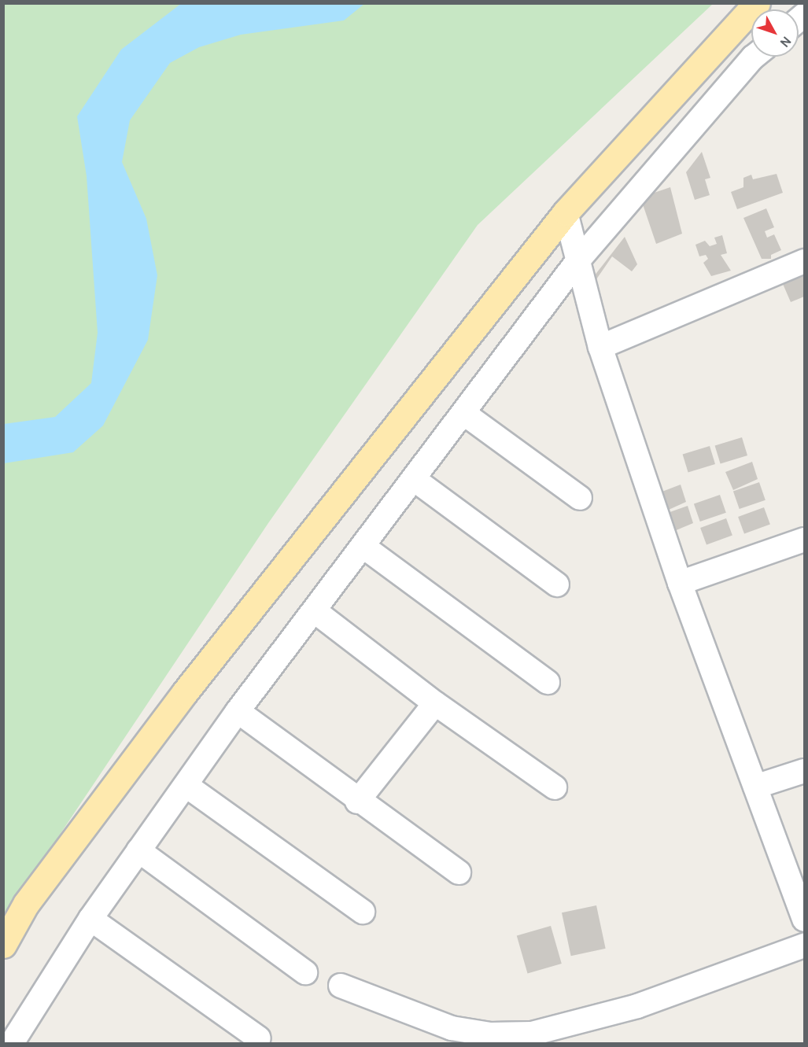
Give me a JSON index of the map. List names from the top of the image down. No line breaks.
{"north":"bottom right"}
